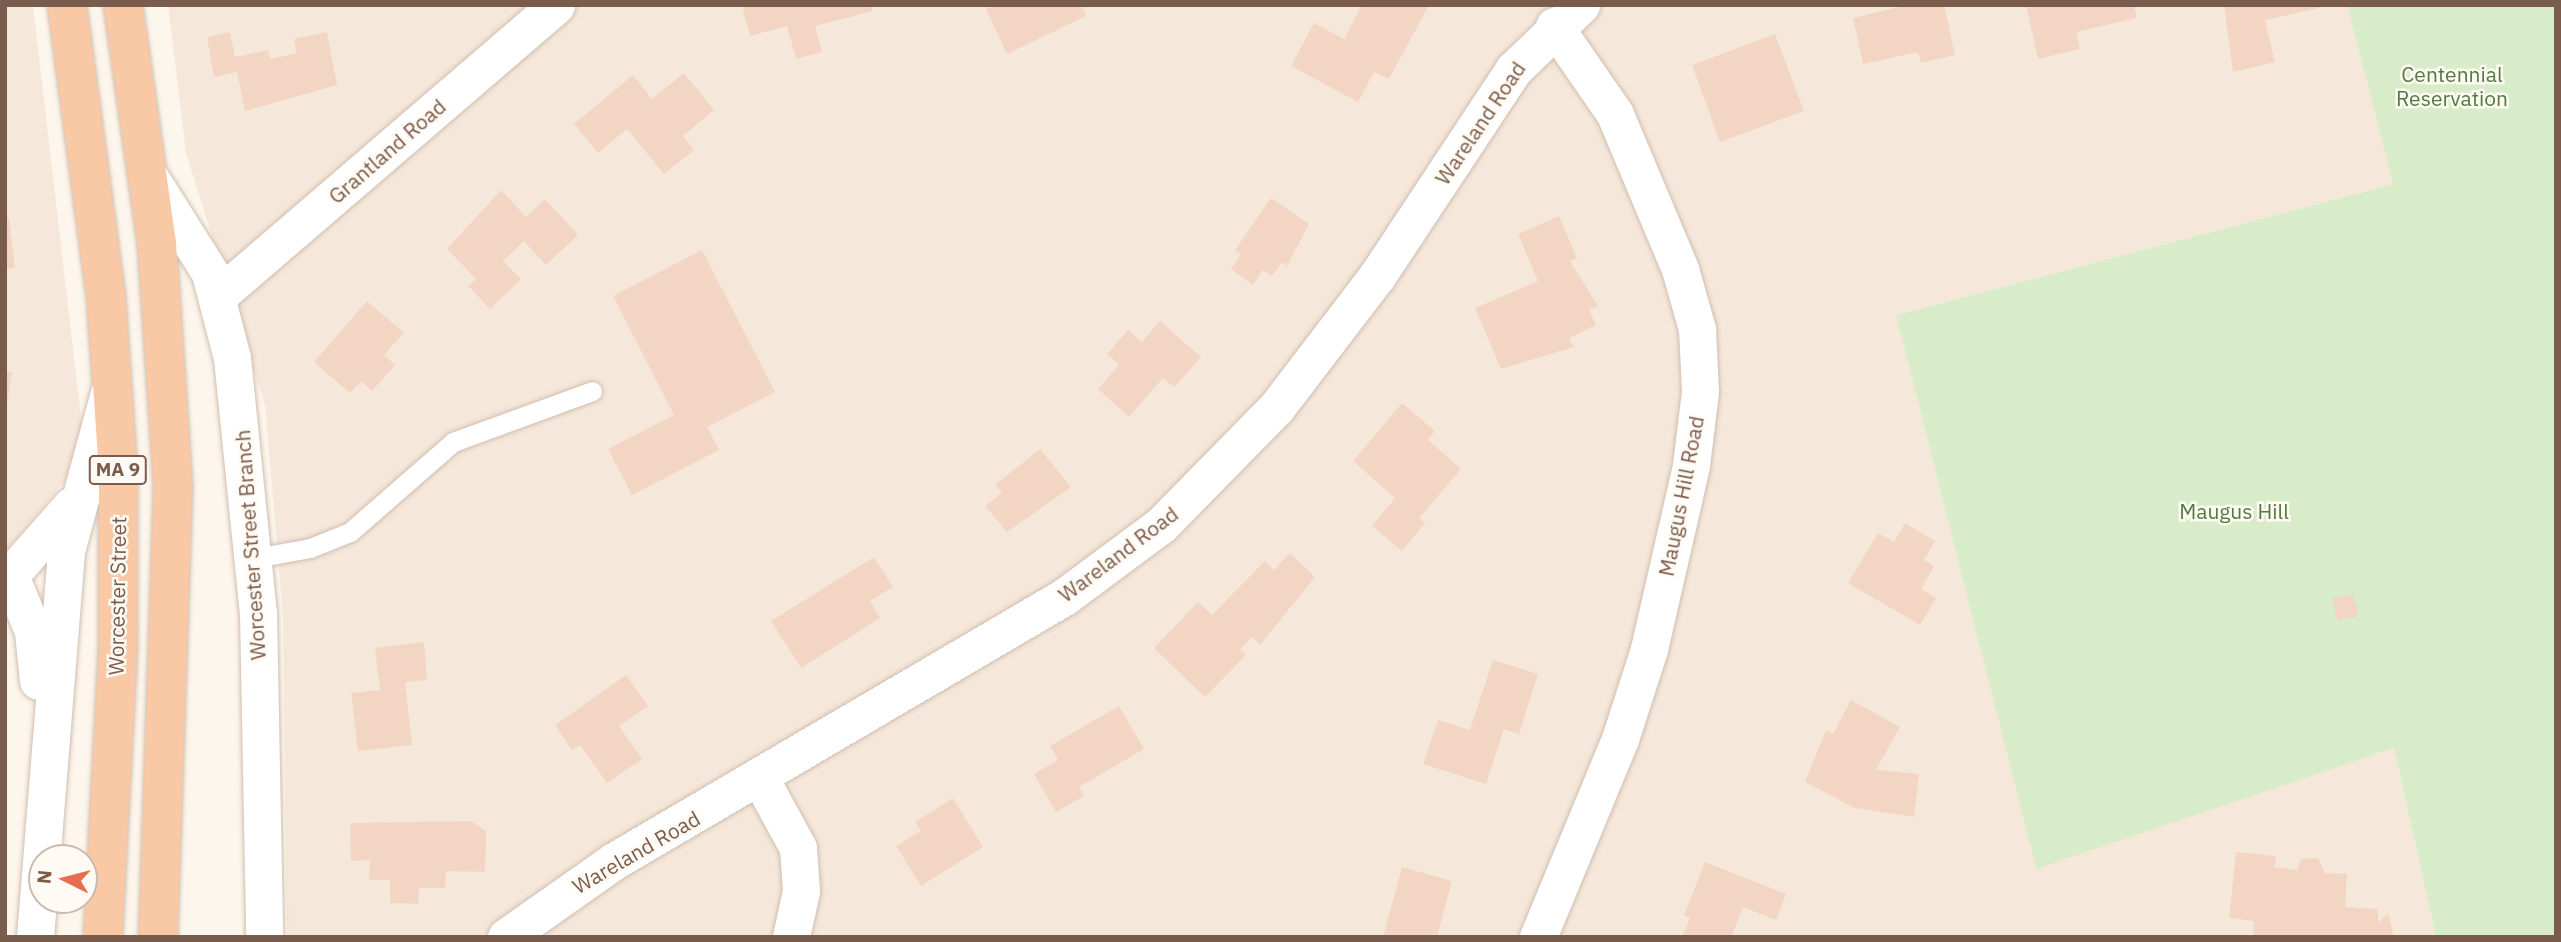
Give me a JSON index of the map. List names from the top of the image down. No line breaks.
{"streets":{"highway":["MA 9","Worcester Street"],"street":["Wareland Road","Grantland Road","Maugus Hill Road","Worcester Street Branch"]},"crossings":[["Wareland Road","Maugus Hill Road"],["Grantland Road","Worcester Street Branch"],["MA 9","Worcester Street Branch"]],"parks":["Centennial Reservation","Maugus Hill"],"north":"left"}
